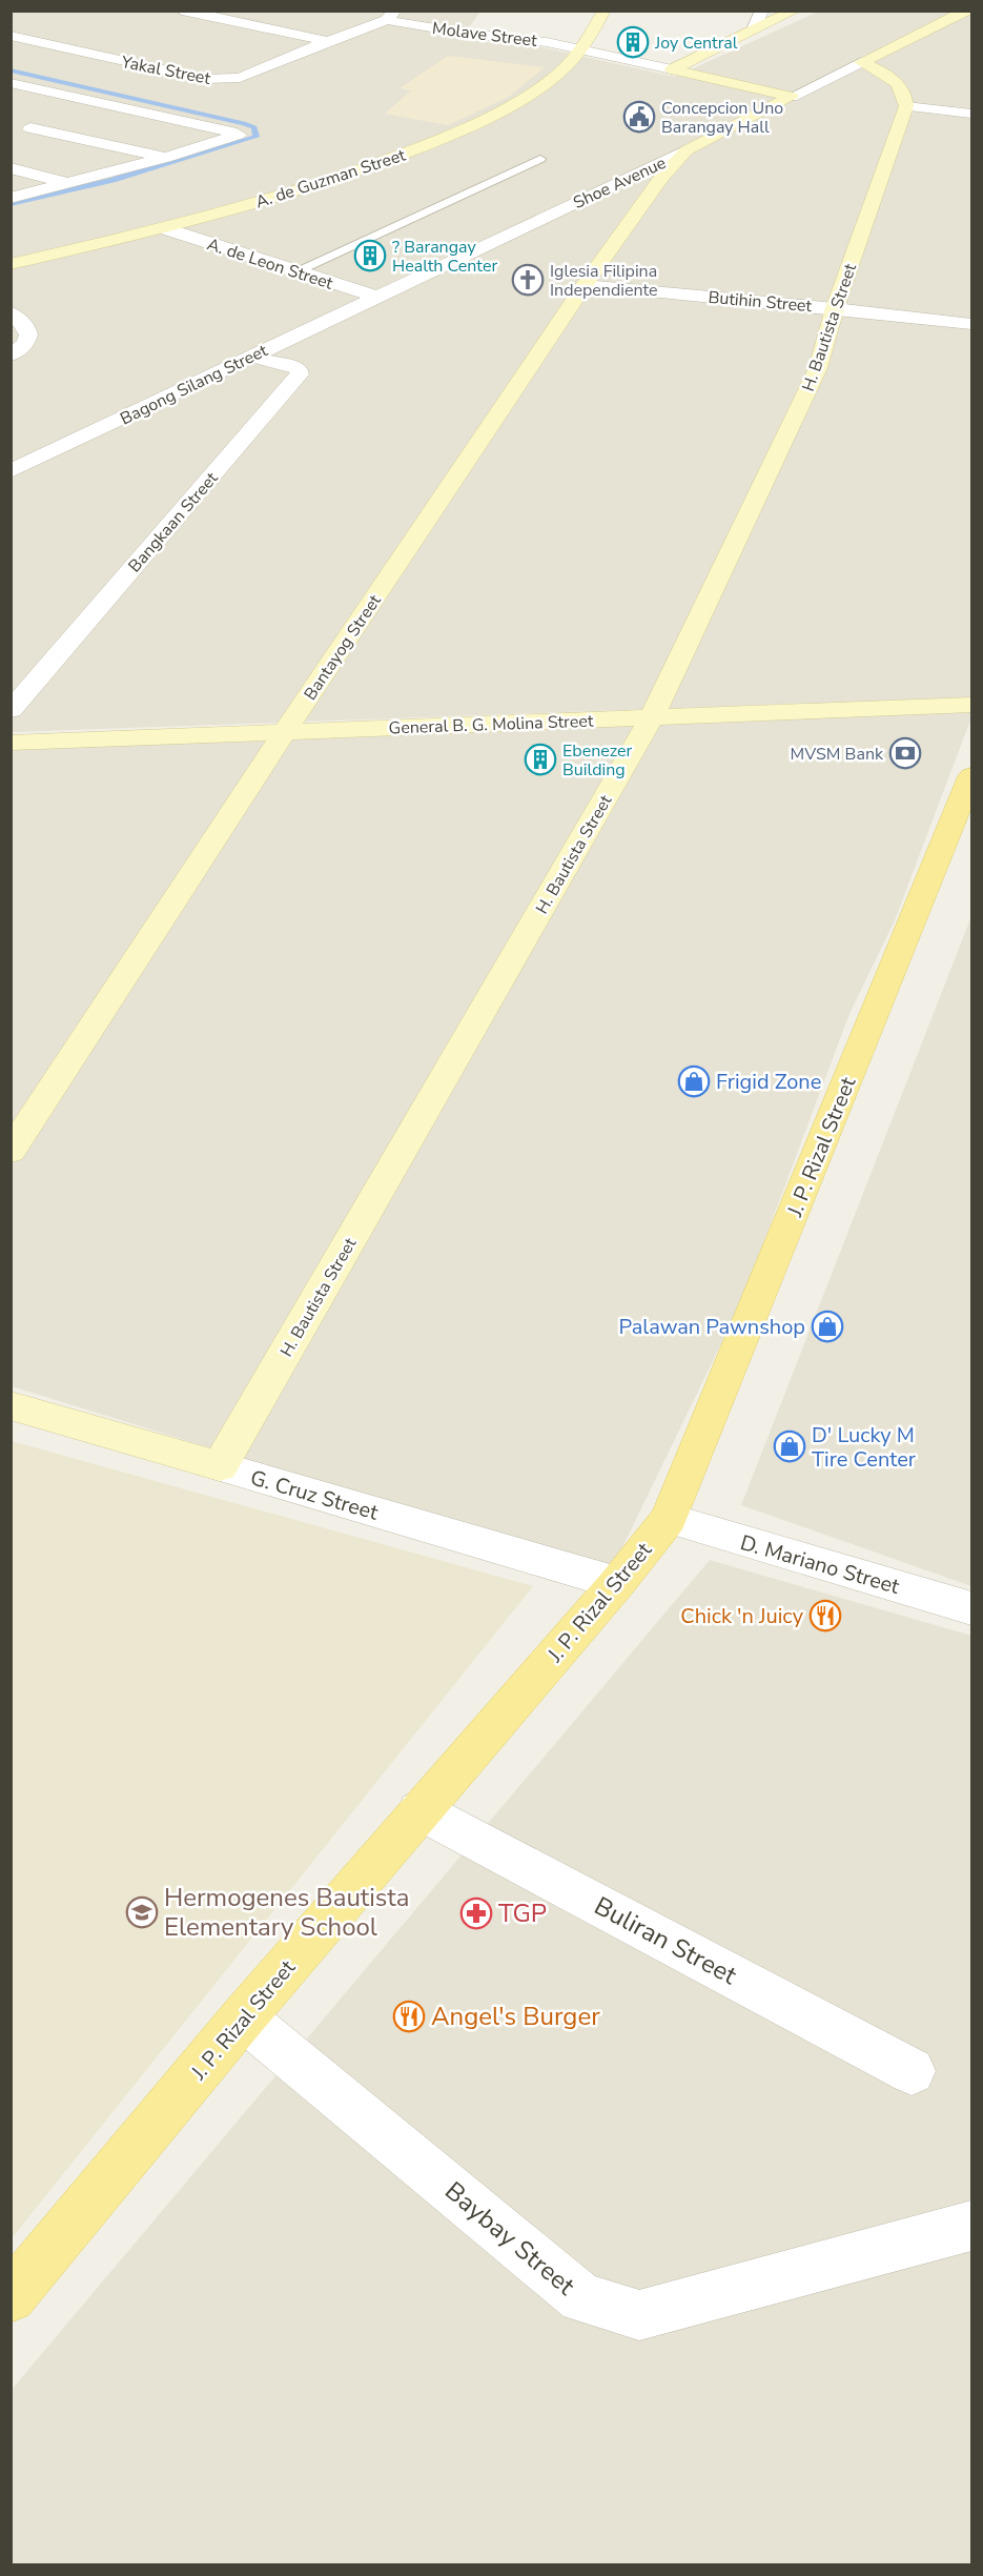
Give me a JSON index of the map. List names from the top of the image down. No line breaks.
{"streets":{"main road":["J. P. Rizal Street"],"street":["Molave Street","Yakal Street","A. de Guzman Street","Shoe Avenue","A. de Leon Street","Butihin Street","H. Bautista Street","Bagong Silang Street","Bangkaan Street","Bantayog Street","General B. G. Molina Street","G. Cruz Street","D. Mariano Street","Buliran Street","Baybay Street"]},"crossings":[["Molave Street","Yakal Street"],["Molave Street","A. de Guzman Street"],["A. de Guzman Street","A. de Leon Street"],["Shoe Avenue","A. de Leon Street"],["Shoe Avenue","Bagong Silang Street"],["Shoe Avenue","Bantayog Street"],["A. de Leon Street","Bagong Silang Street"],["Butihin Street","H. Bautista Street"],["Butihin Street","Bantayog Street"],["H. Bautista Street","General B. G. Molina Street"],["H. Bautista Street","G. Cruz Street"],["Bagong Silang Street","Bangkaan Street"],["Bantayog Street","General B. G. Molina Street"],["J. P. Rizal Street","G. Cruz Street"],["J. P. Rizal Street","D. Mariano Street"],["J. P. Rizal Street","Buliran Street"],["J. P. Rizal Street","Baybay Street"]],"places":{"building":["Joy Central","? Barangay Health Center","Ebenezer Building"],"public building":["Concepcion Uno Barangay Hall"],"church":["Iglesia Filipina Independiente"],"bank":["MVSM Bank"],"shop":["Frigid Zone","Palawan Pawnshop","D' Lucky M Tire Center"],"restaurant":["Chick 'n Juicy","Angel's Burger"],"school or university":["Hermogenes Bautista Elementary School"],"pharmacy":["TGP"]}}
